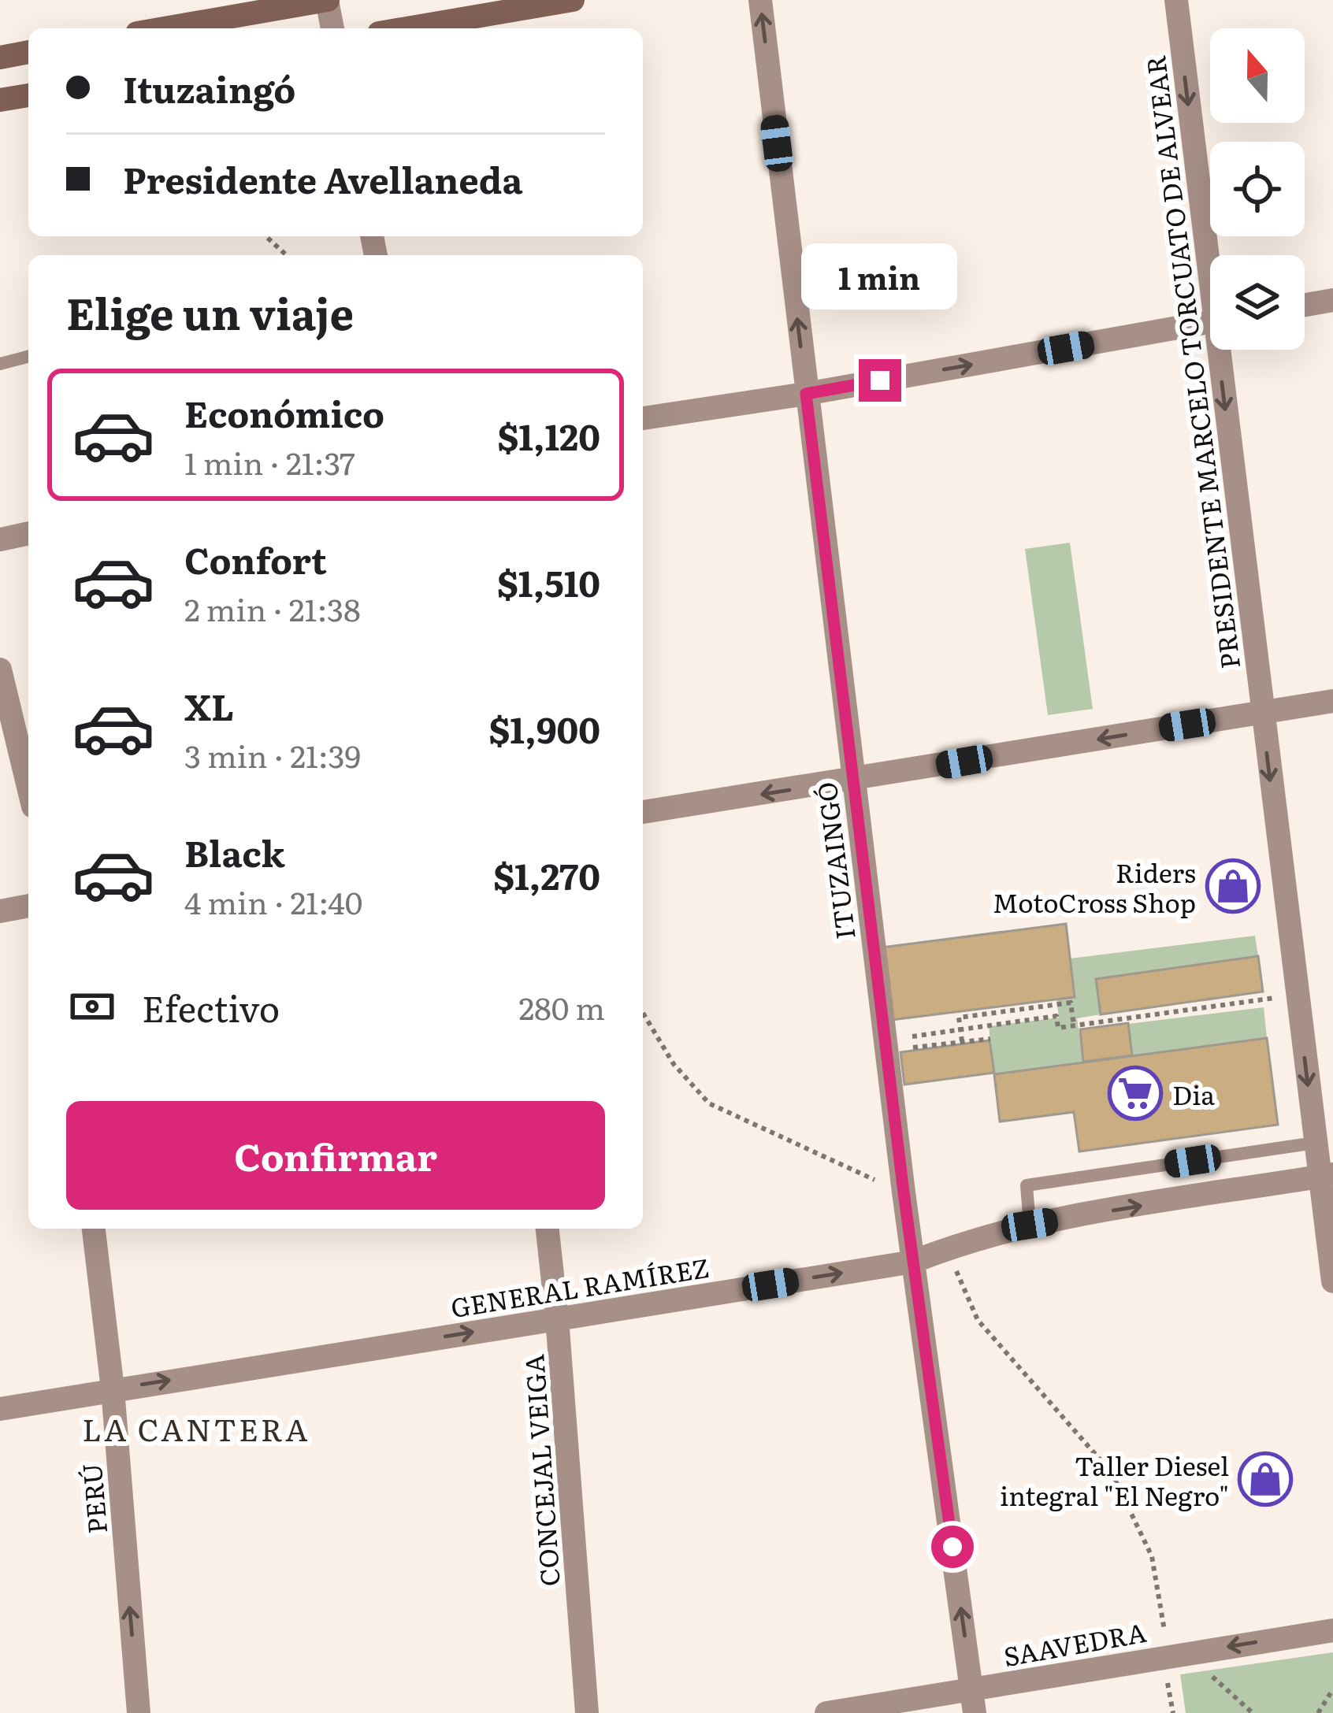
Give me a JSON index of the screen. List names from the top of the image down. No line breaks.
{"streets":{"street":["PRESIDENTE MARCELO TORCUATO DE ALVEAR","ITUZAINGÓ","GENERAL RAMÍREZ","CONCEJAL VEIGA","PERÚ","SAAVEDRA"]},"crossings":[["PRESIDENTE MARCELO TORCUATO DE ALVEAR","GENERAL RAMÍREZ"],["ITUZAINGÓ","GENERAL RAMÍREZ"],["ITUZAINGÓ","SAAVEDRA"],["GENERAL RAMÍREZ","CONCEJAL VEIGA"],["GENERAL RAMÍREZ","PERÚ"]],"one_way":["PRESIDENTE MARCELO TORCUATO DE ALVEAR","ITUZAINGÓ","GENERAL RAMÍREZ","PERÚ"],"districts":["LA CANTERA"],"places":{"shop":["Riders MotoCross Shop","Taller Diesel integral \"El Negro\""],"supermarket":["Dia"]},"north":"top","page":{"banner":["Ituzaingó","Presidente Avellaneda"],"bubble":"1 min","heading":"Elige un viaje","list":[{"name":"Económico","note":"1 min · 21:37","value":"$1,120"},{"name":"Confort","note":"2 min · 21:38","value":"$1,510"},{"name":"XL","note":"3 min · 21:39","value":"$1,900"},{"name":"Black","note":"4 min · 21:40","value":"$1,270"}],"pay":["Efectivo","280 m"],"buttons":"Confirmar"}}
